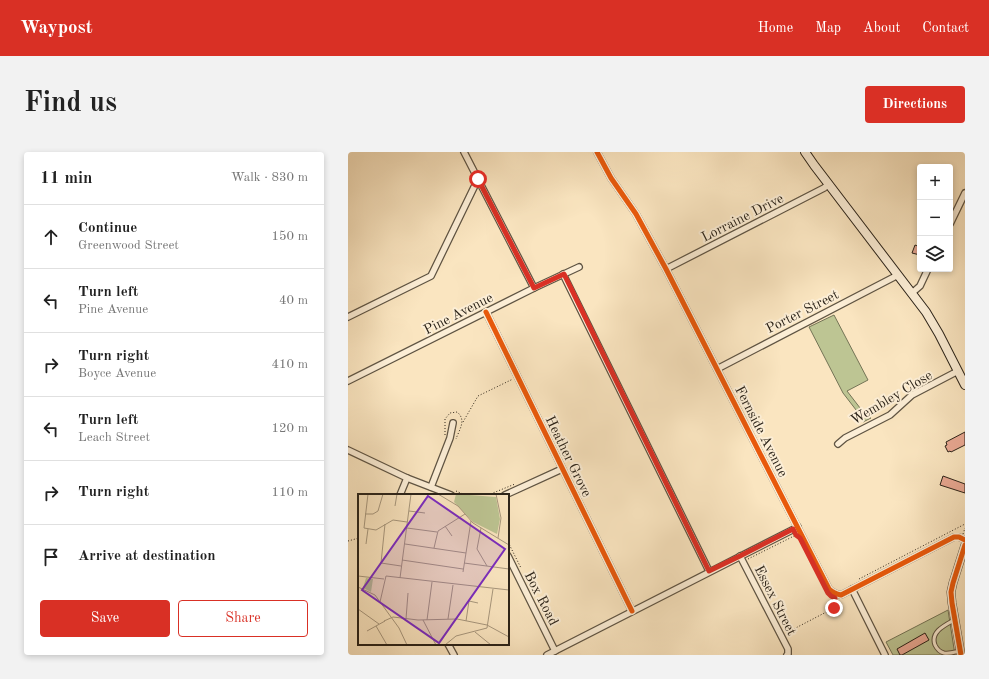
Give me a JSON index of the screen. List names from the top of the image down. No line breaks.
{"streets":{"street":["Lorraine Drive","Porter Street","Pine Avenue","Wembley Close","Fernside Avenue","Heather Grove","Box Road","Essex Street"]},"crossings":[["Lorraine Drive","Fernside Avenue"],["Porter Street","Fernside Avenue"],["Pine Avenue","Heather Grove"]],"page":{"header":"Waypost","nav":["Home","Map","About","Contact"],"buttons":["Directions",["Save","Share"]],"title":"Find us","heading":["11 min","Walk · 830 m"],"map_buttons":["+","−"],"list":[["Continue","Greenwood Street","150 m"],["Turn left","Pine Avenue","40 m"],["Turn right","Boyce Avenue","410 m"],["Turn left","Leach Street","120 m"],["Turn right","110 m"],"Arrive at destination"]}}
